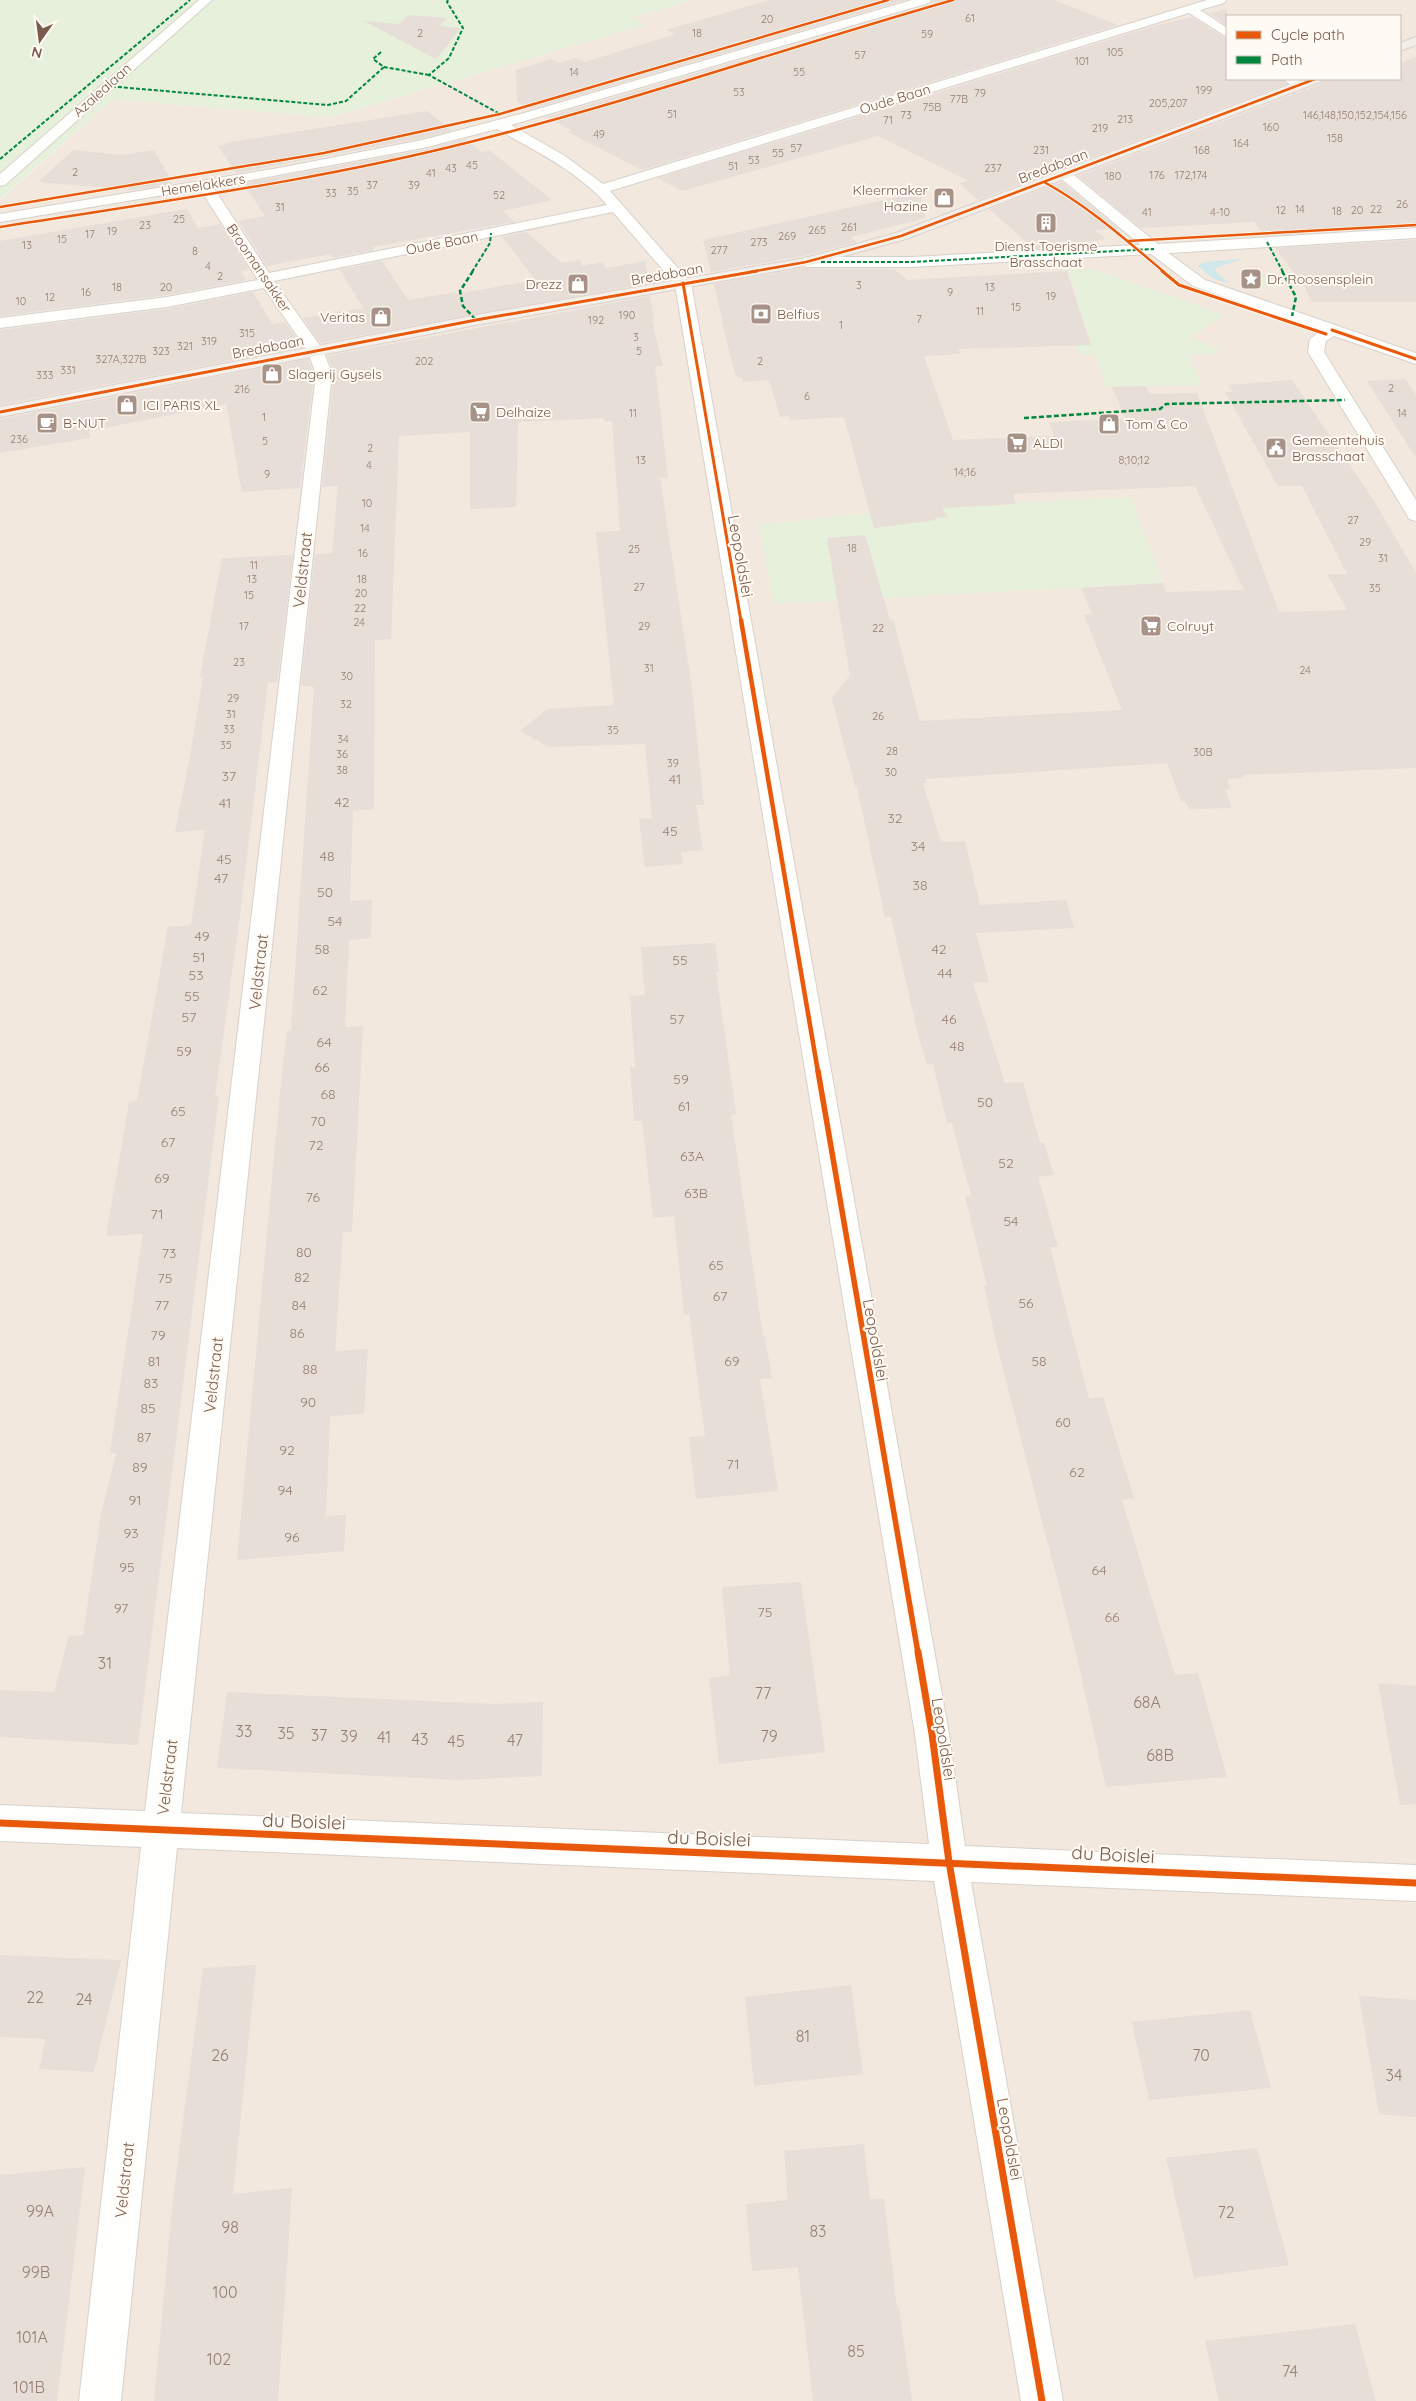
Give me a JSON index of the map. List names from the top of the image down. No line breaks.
{"streets":{"main road":["Bredabaan"],"street":["Azalealaan","Oude Baan","Hemelakkers","Broomansakker","Leopoldslei","Veldstraat","du Boislei"]},"crossings":[["Oude Baan","Broomansakker"],["Bredabaan","Broomansakker"],["Bredabaan","Leopoldslei"],["Bredabaan","Veldstraat"],["Hemelakkers","Broomansakker"],["Broomansakker","Veldstraat"],["Leopoldslei","du Boislei"],["Veldstraat","du Boislei"]],"places":{"shop":["Kleermaker Hazine","Drezz","Veritas","Slagerij Gysels","ICI PARIS XL","Tom & Co"],"building":["Dienst Toerisme Brasschaat"],"place":["Dr. Roosensplein"],"bank":["Belfius"],"supermarket":["Delhaize","ALDI","Colruyt"],"cafe":["B-NUT"],"public building":["Gemeentehuis Brasschaat"]},"house_numbers":["61","20","2","18","59","105","57","101","14","55","199","53","79","77B","205,207","75B","51","73","146,148,150,152,154,156","213","71","160","219","49","158","164","57","231","168","55","53","45","51","43","237","2","41","176","172,174","180","37","39","35","33","52","26","31","14","22","12","20","18","41","4-10","25","23","261","265","19","17","269","15","273","13","277","8","4","2","3","18","20","13","16","9","19","12","10","15","11","190","7","192","1","315","3","319","321","323","5","327A,327B","202","2","331","333","2","216","6","11","14","1","236","5","2","13","8;10;12","4","14;16","9","10","27","14","29","18","25","16","31","11","13","18","27","35","20","15","22","24","17","29","22","23","31","24","30","29","32","31","26","33","35","34","35","28","30B","36","39","38","30","37","41","42","41","32","45","34","48","45","47","38","50","54","49","58","42","51","55","44","53","62","55","57","57","46","64","48","59","66","59","68","50","61","65","70","67","72","63A","52","69","63B","76","71","54","80","73","65","82","75","67","56","77","84","86","79","81","69","58","88","83","90","85","60","87","92","71","89","62","94","91","93","96","95","64","97","75","66","31","77","68A","33","35","37","39","79","41","43","47","45","68B","22","24","81","26","70","34","99A","72","98","83","99B","100","101A","85","102","74","101B"],"legend":["Cycle path","Path"],"north":"bottom"}
